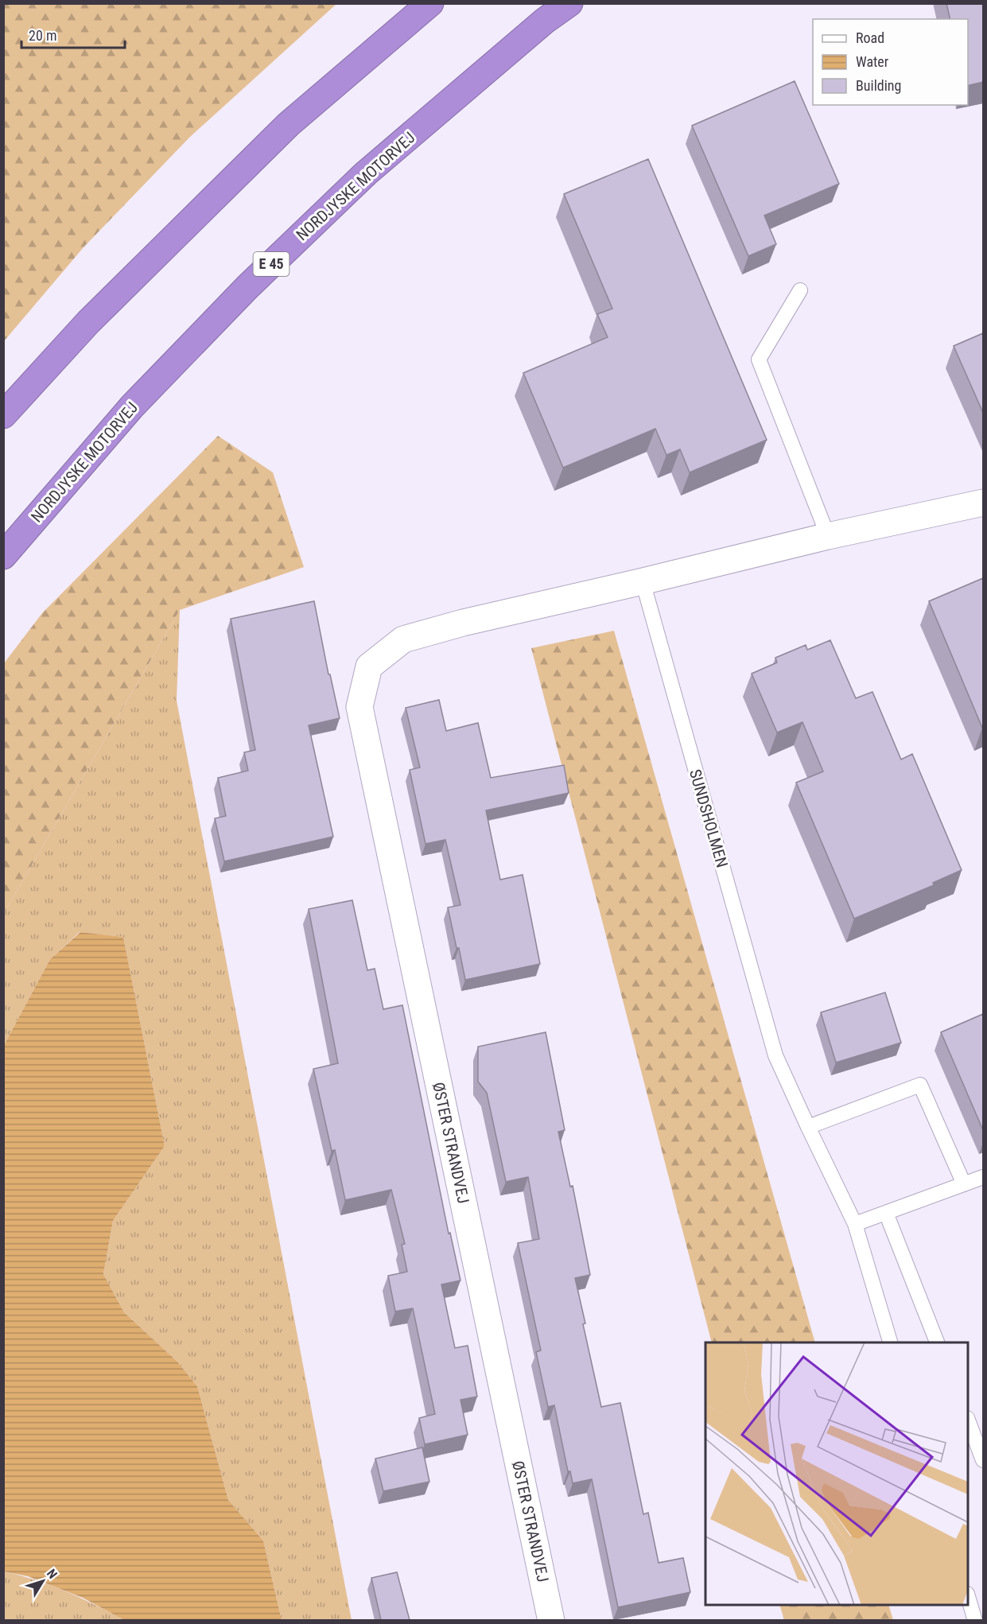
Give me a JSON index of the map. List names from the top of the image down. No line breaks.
{"streets":{"highway":["NORDJYSKE MOTORVEJ","E 45"],"street":["ØSTER STRANDVEJ"],"lane":["SUNDSHOLMEN"]},"crossings":[["SUNDSHOLMEN","ØSTER STRANDVEJ"]],"legend":["Road","Water","Building"],"scale_bar":"20 m","north":"top right"}
